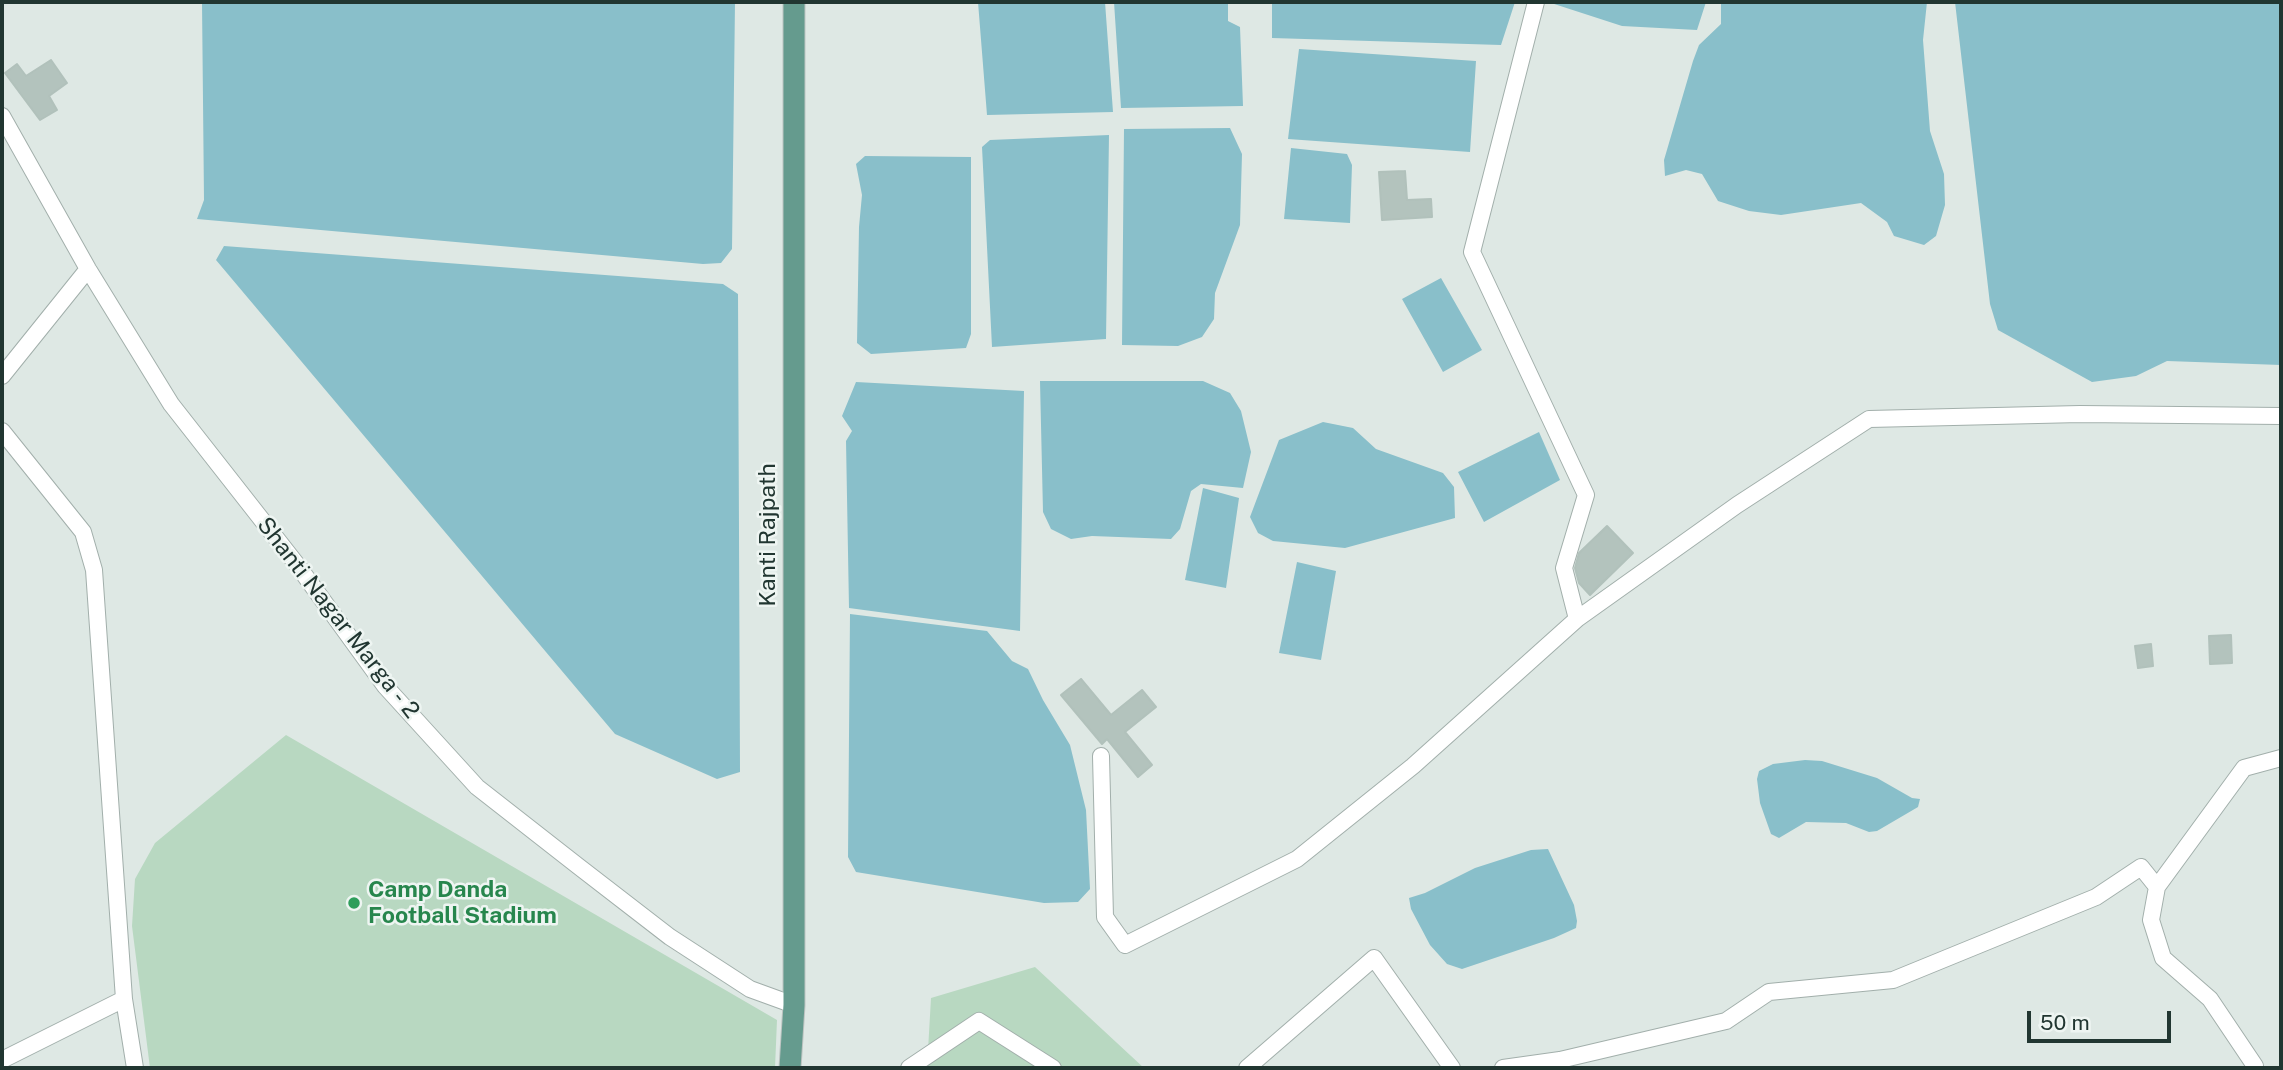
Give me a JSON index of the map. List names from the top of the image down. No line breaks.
{"streets":{"main road":["Kanti Rajpath"],"street":["Shanti Nagar Marga - 2"]},"crossings":[["Kanti Rajpath","Shanti Nagar Marga - 2"]],"places":["Camp Danda Football Stadium"],"scale_bar":"50 m"}
